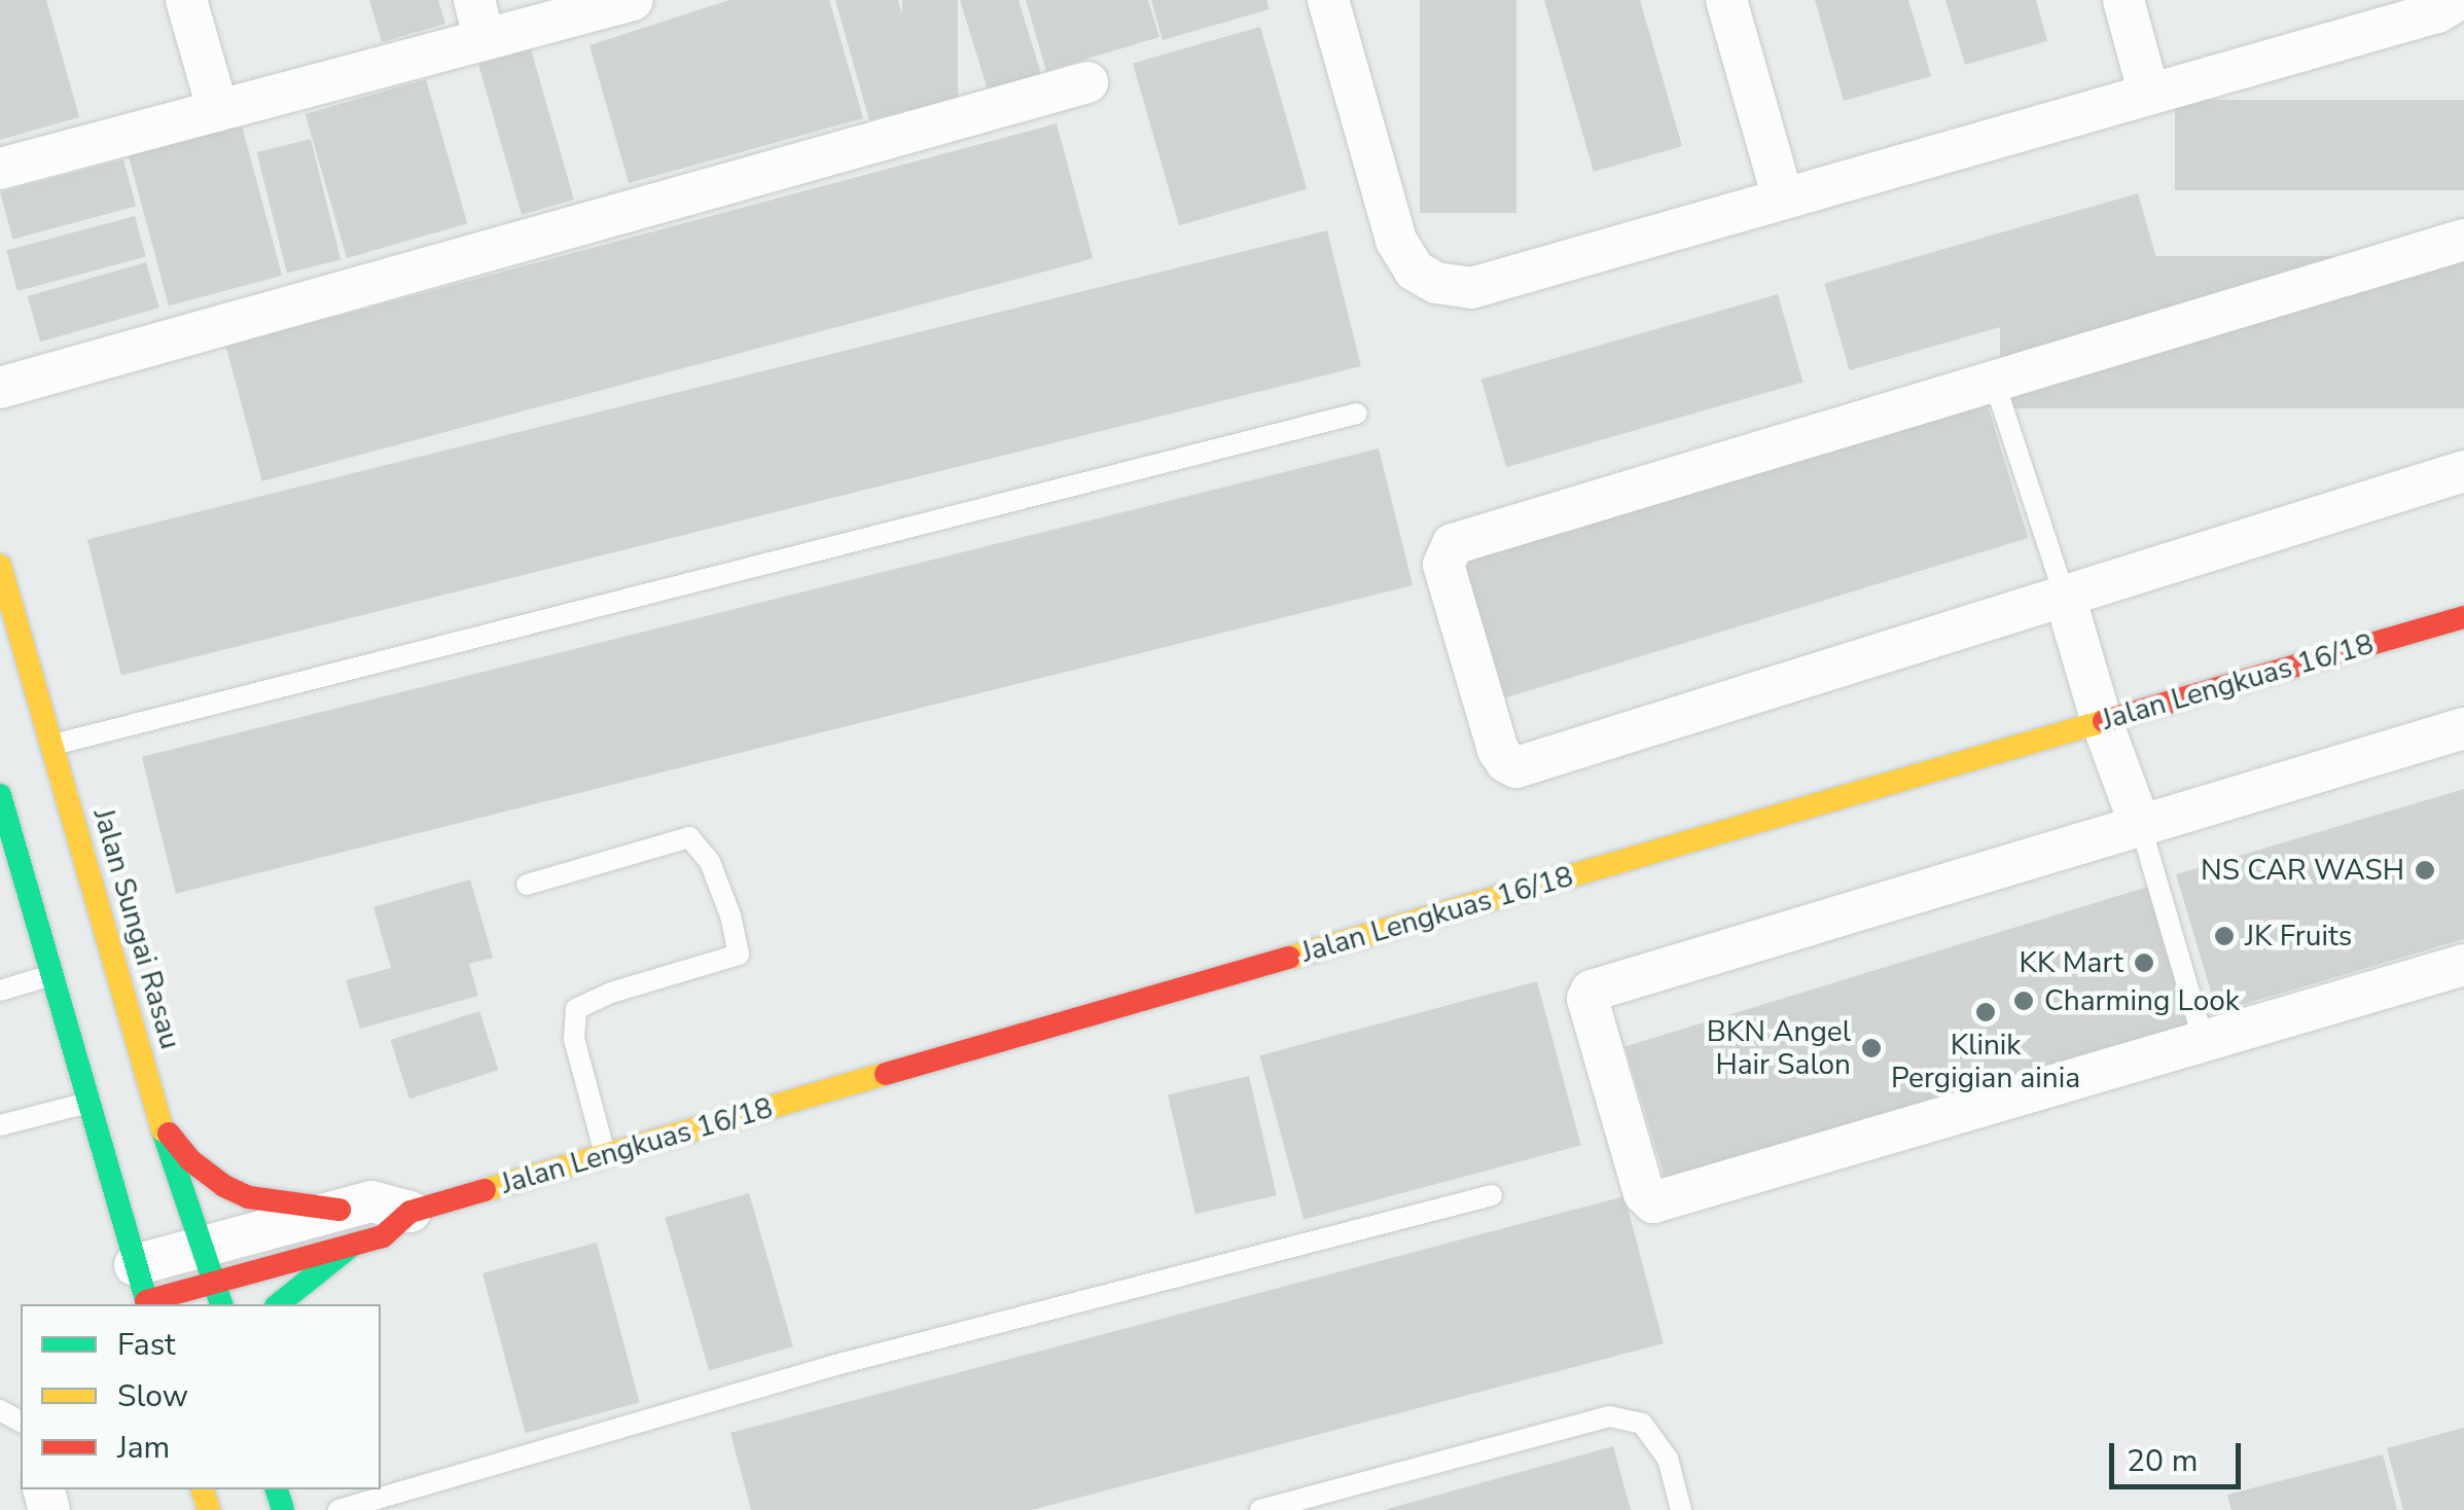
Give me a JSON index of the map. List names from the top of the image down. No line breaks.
{"streets":{"street":["Jalan Lengkuas 16/18","Jalan Sungai Rasau"]},"crossings":[["Jalan Lengkuas 16/18","Jalan Sungai Rasau"]],"places":["NS CAR WASH","JK Fruits","KK Mart","Charming Look","Klinik Pergigian ainia","BKN Angel Hair Salon"],"legend":["Fast","Slow","Jam"],"scale_bar":"20 m"}
